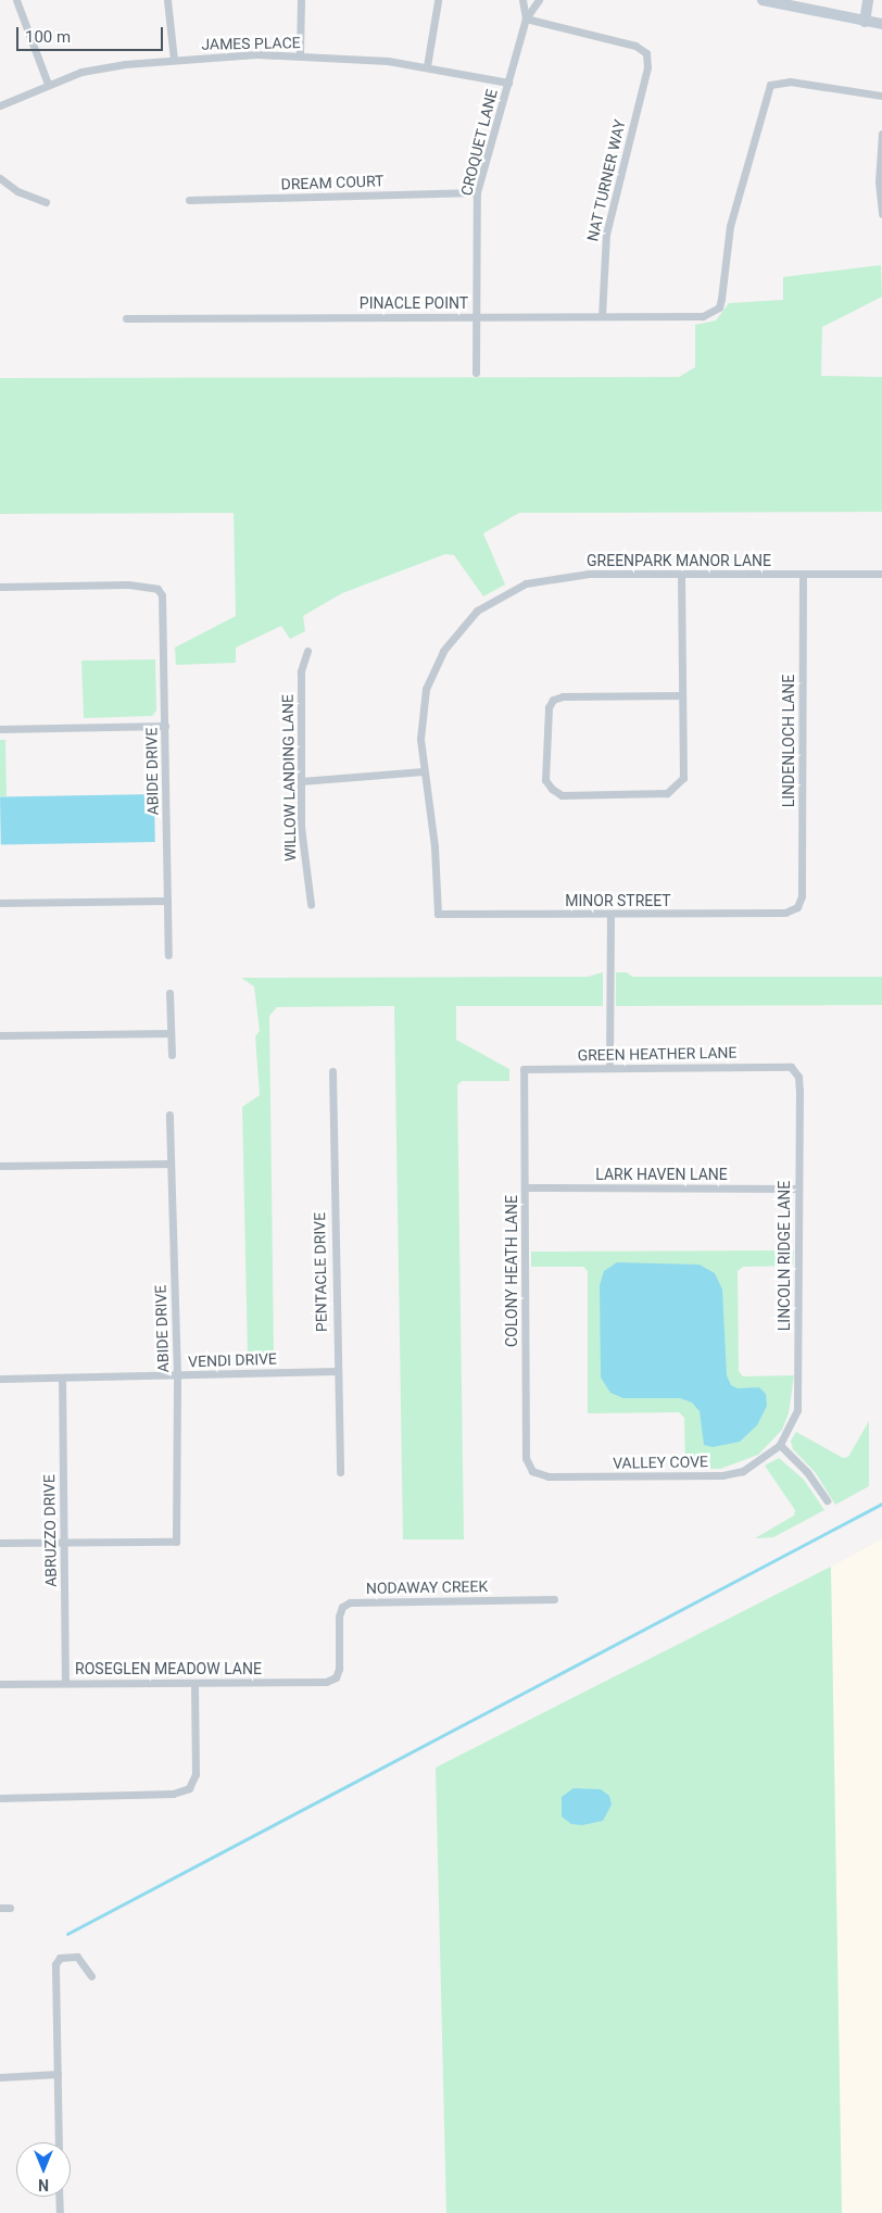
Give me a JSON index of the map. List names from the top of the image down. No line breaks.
{"streets":{"street":["JAMES PLACE","CROQUET LANE","NAT TURNER WAY","DREAM COURT","PINACLE POINT","GREENPARK MANOR LANE","LINDENLOCH LANE","ABIDE DRIVE","WILLOW LANDING LANE","MINOR STREET","GREEN HEATHER LANE","LARK HAVEN LANE","LINCOLN RIDGE LANE","COLONY HEATH LANE","PENTACLE DRIVE","VENDI DRIVE","VALLEY COVE","ABRUZZO DRIVE","NODAWAY CREEK","ROSEGLEN MEADOW LANE"]},"crossings":[["JAMES PLACE","CROQUET LANE"],["CROQUET LANE","NAT TURNER WAY"],["CROQUET LANE","DREAM COURT"],["CROQUET LANE","PINACLE POINT"],["NAT TURNER WAY","PINACLE POINT"],["GREENPARK MANOR LANE","LINDENLOCH LANE"],["GREENPARK MANOR LANE","MINOR STREET"],["LINDENLOCH LANE","MINOR STREET"],["ABIDE DRIVE","VENDI DRIVE"],["ABIDE DRIVE","ABRUZZO DRIVE"],["GREEN HEATHER LANE","LINCOLN RIDGE LANE"],["GREEN HEATHER LANE","COLONY HEATH LANE"],["LARK HAVEN LANE","LINCOLN RIDGE LANE"],["LARK HAVEN LANE","COLONY HEATH LANE"],["LINCOLN RIDGE LANE","VALLEY COVE"],["COLONY HEATH LANE","VALLEY COVE"],["PENTACLE DRIVE","VENDI DRIVE"],["VENDI DRIVE","ABRUZZO DRIVE"],["ABRUZZO DRIVE","ROSEGLEN MEADOW LANE"],["NODAWAY CREEK","ROSEGLEN MEADOW LANE"]],"scale_bar":"100 m","north":"bottom"}
